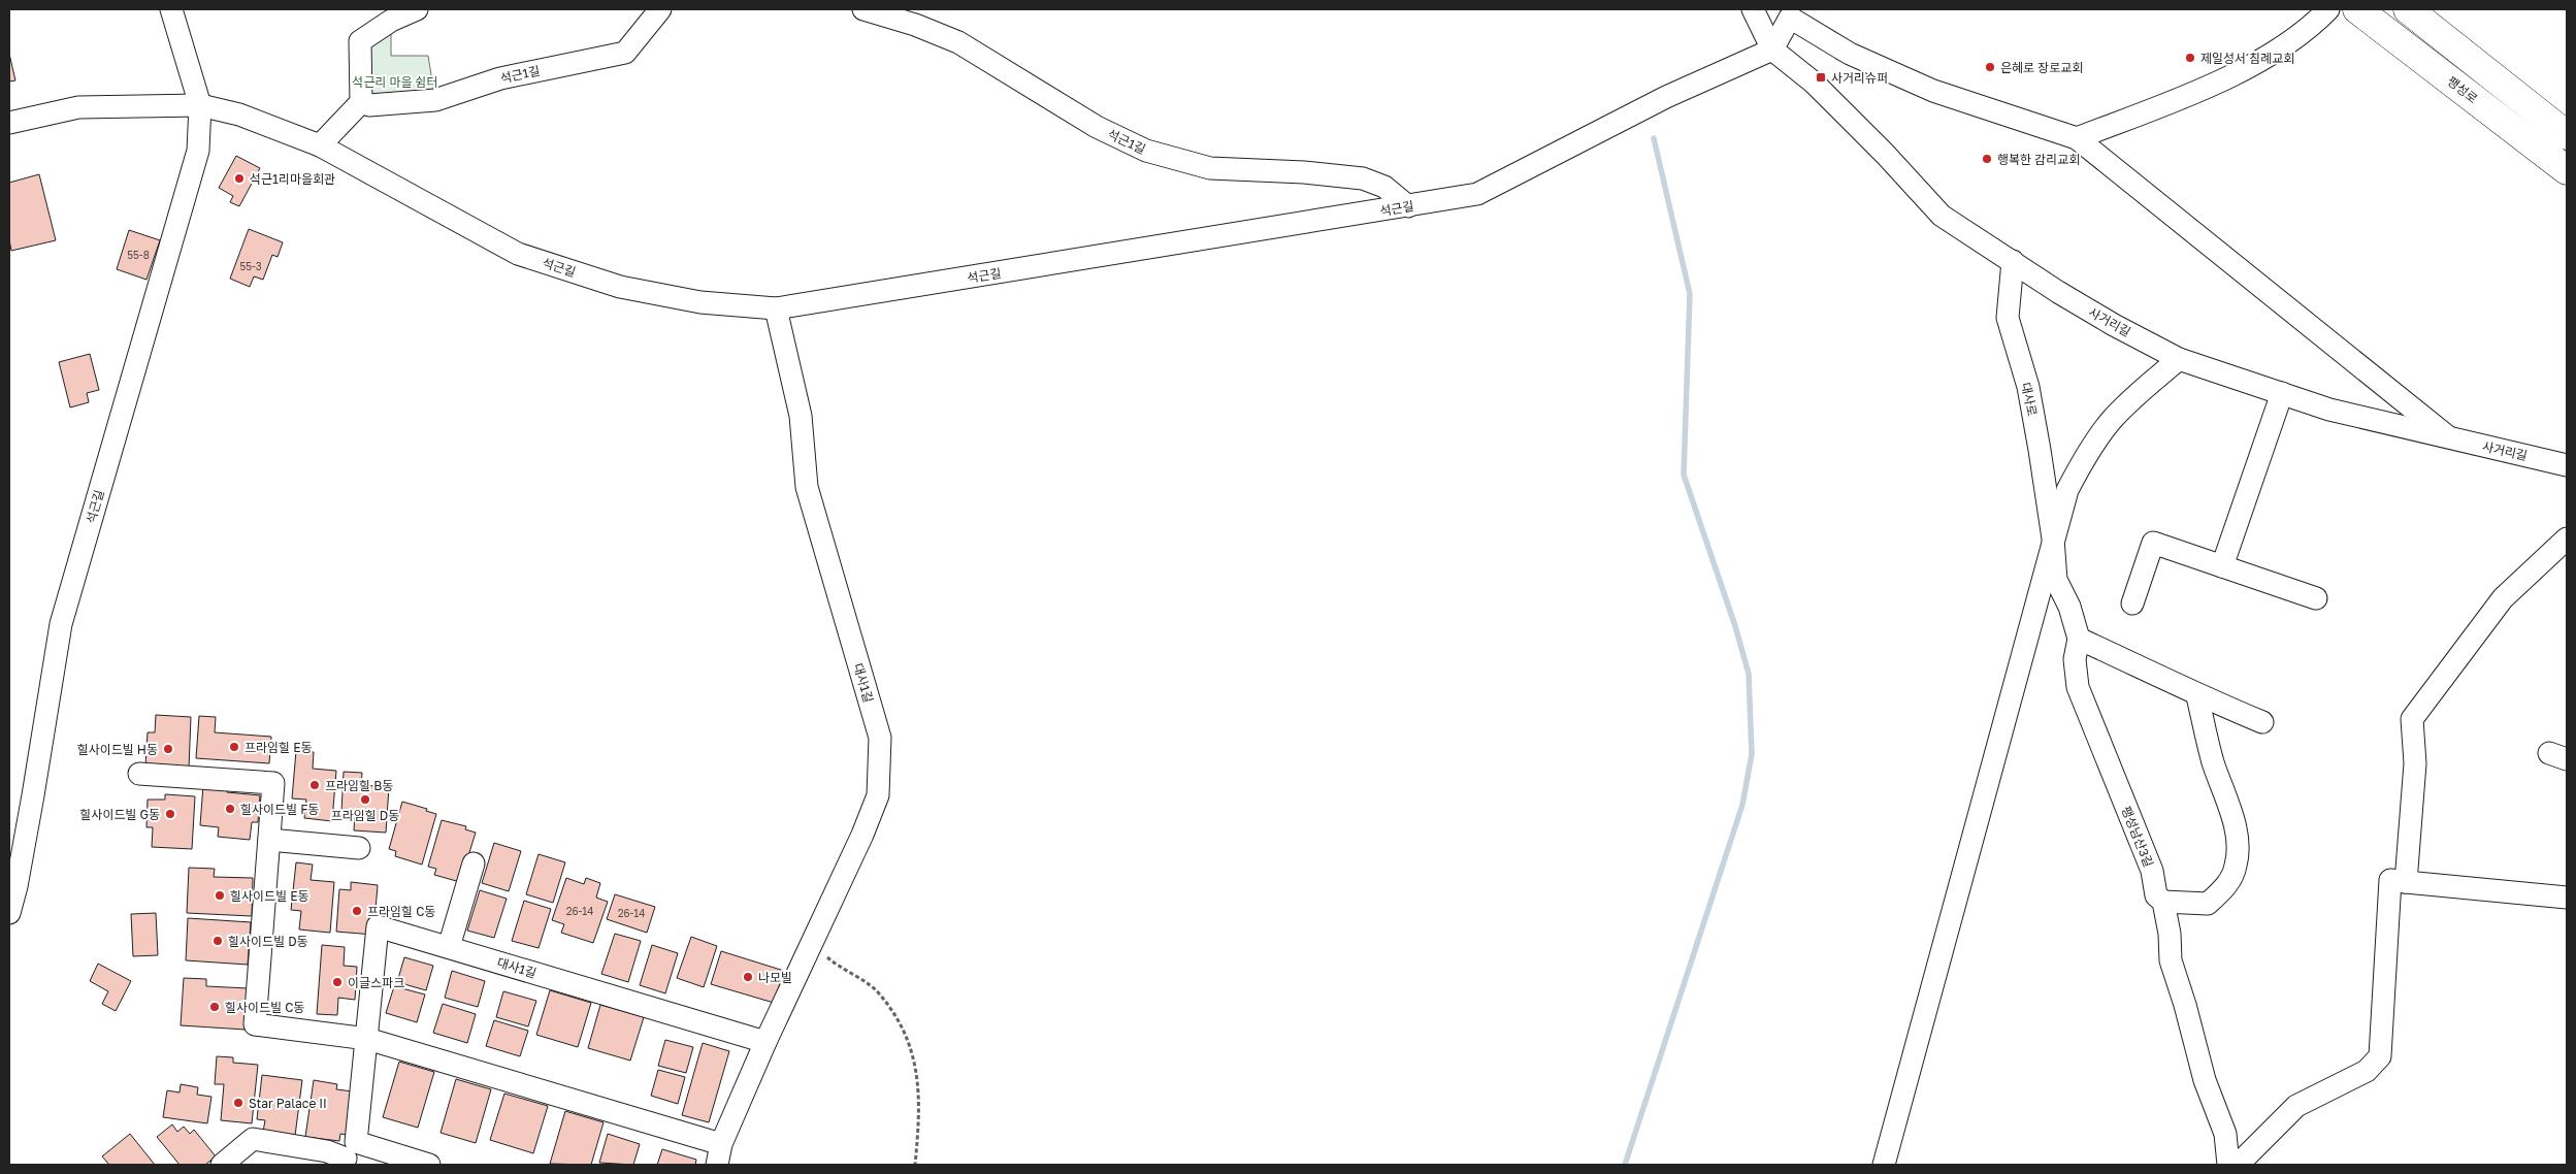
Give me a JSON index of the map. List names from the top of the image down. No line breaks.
{"streets":{"main road":["팽성로"],"street":["석근1길","석근길","사거리길","대사로","대사1길","팽성남산3길"]},"crossings":[["석근1길","석근길"],["석근길","사거리길"],["석근길","대사1길"],["사거리길","대사로"],["대사로","팽성남산3길"]],"parks":["석근리 마을 쉼터"],"places":{"other":["제일성서 침례교회","은혜로 장로교회","행복한 감리교회","석근1리마을회관","프라임힐 E동","힐사이드빌 H동","프라임힐 B동","프라임힐 D동","힐사이드빌 F동","힐사이드빌 G동","힐사이드빌 E동","프라임힐 C동","힐사이드빌 D동","나모빌","이글스파크","힐사이드빌 C동","Star Palace II"],"transit":["사거리슈퍼"]},"house_numbers":["55-8","55-3","26-14","26-14"]}
